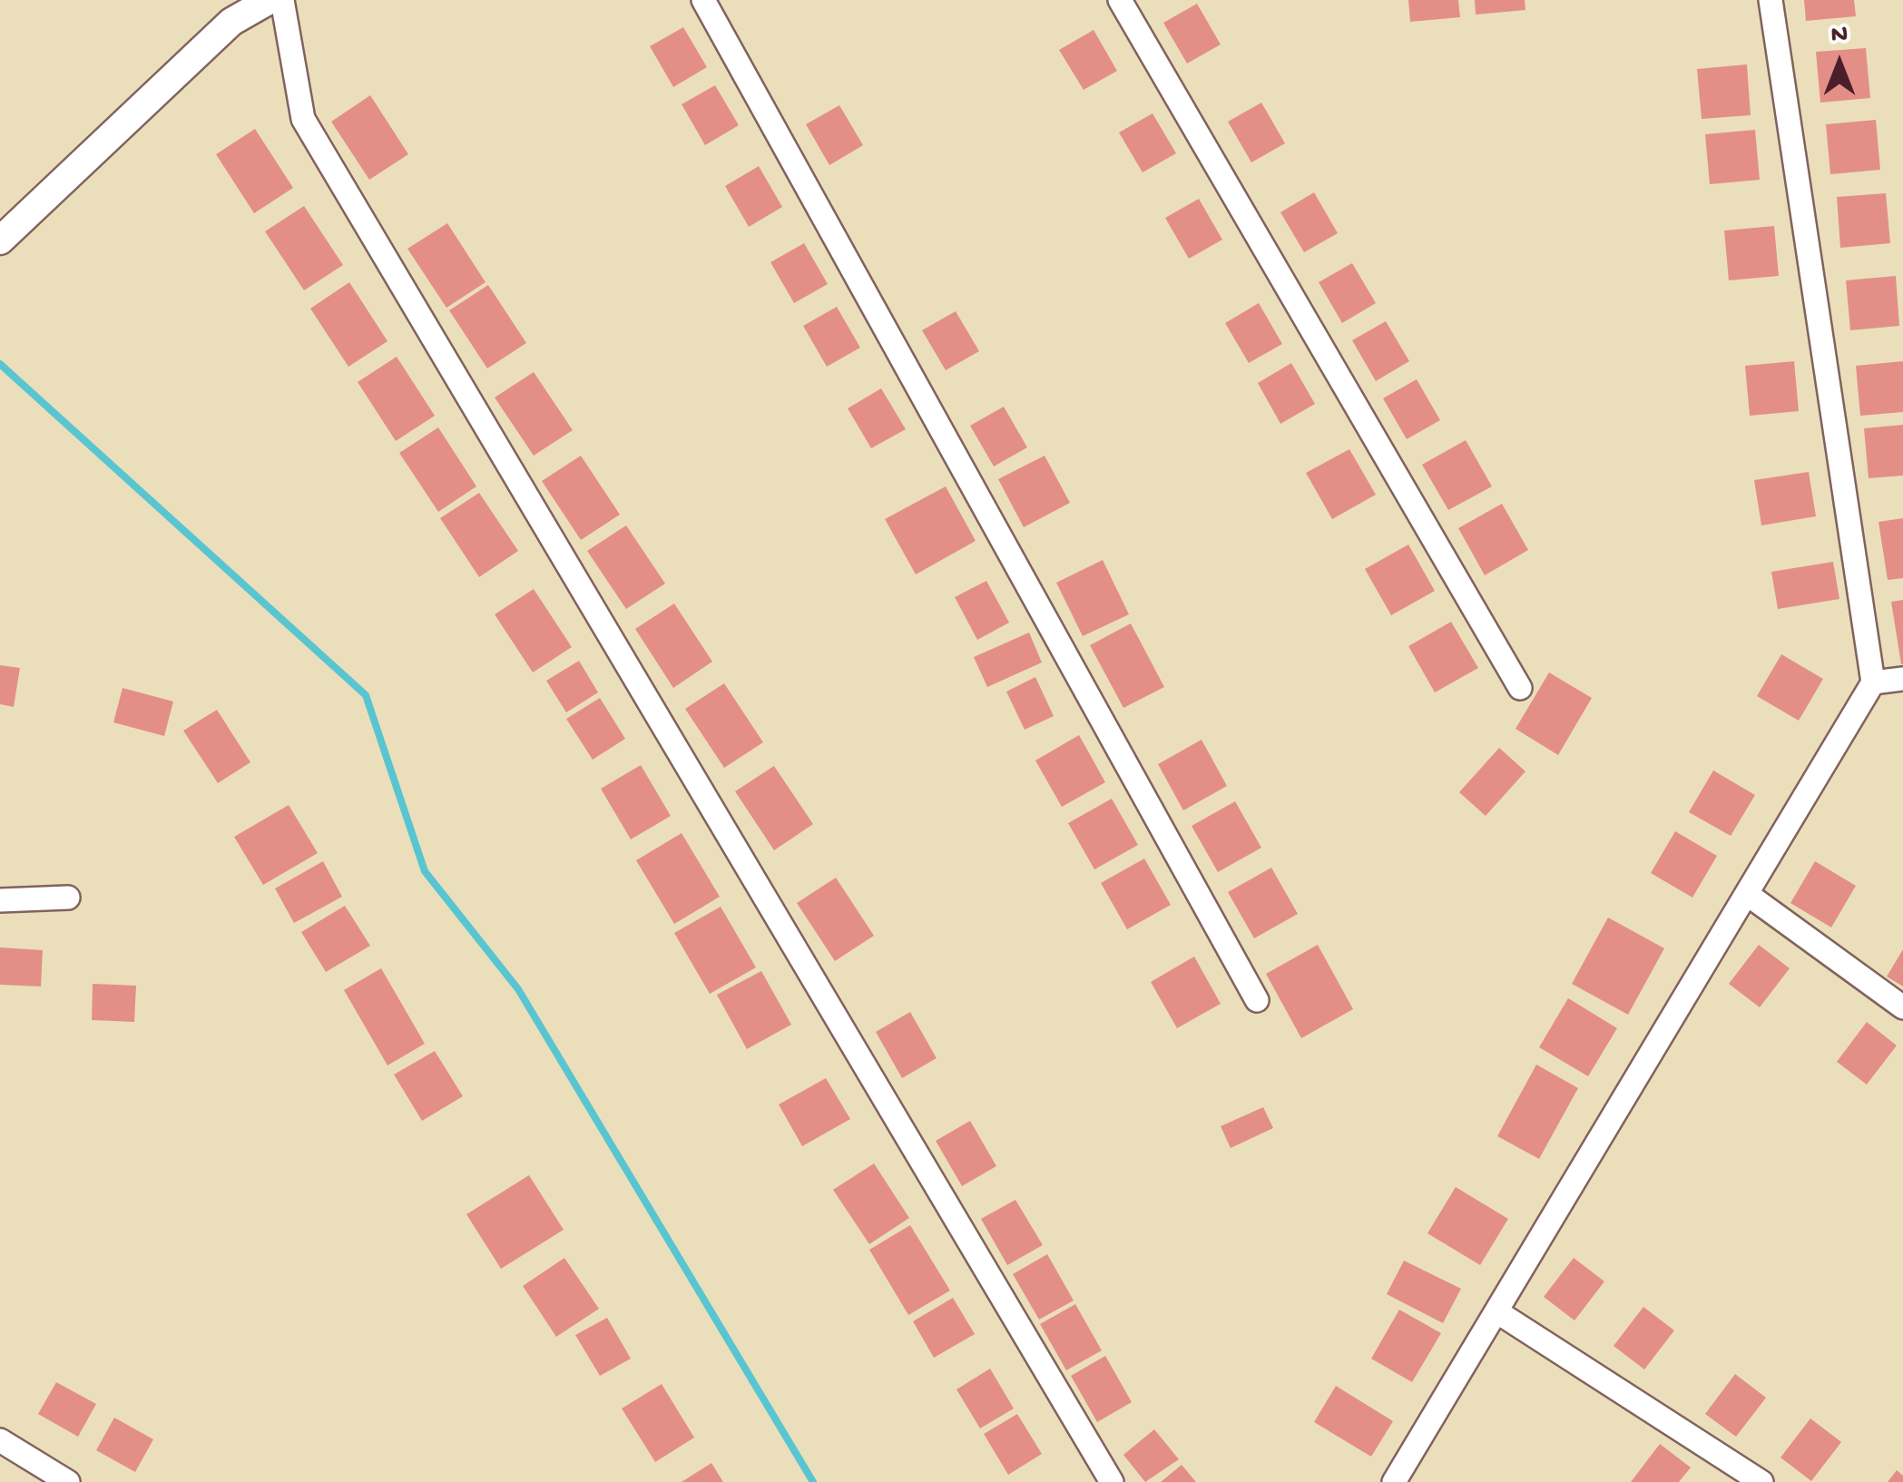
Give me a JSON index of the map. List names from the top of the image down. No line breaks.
{"north":"top"}
